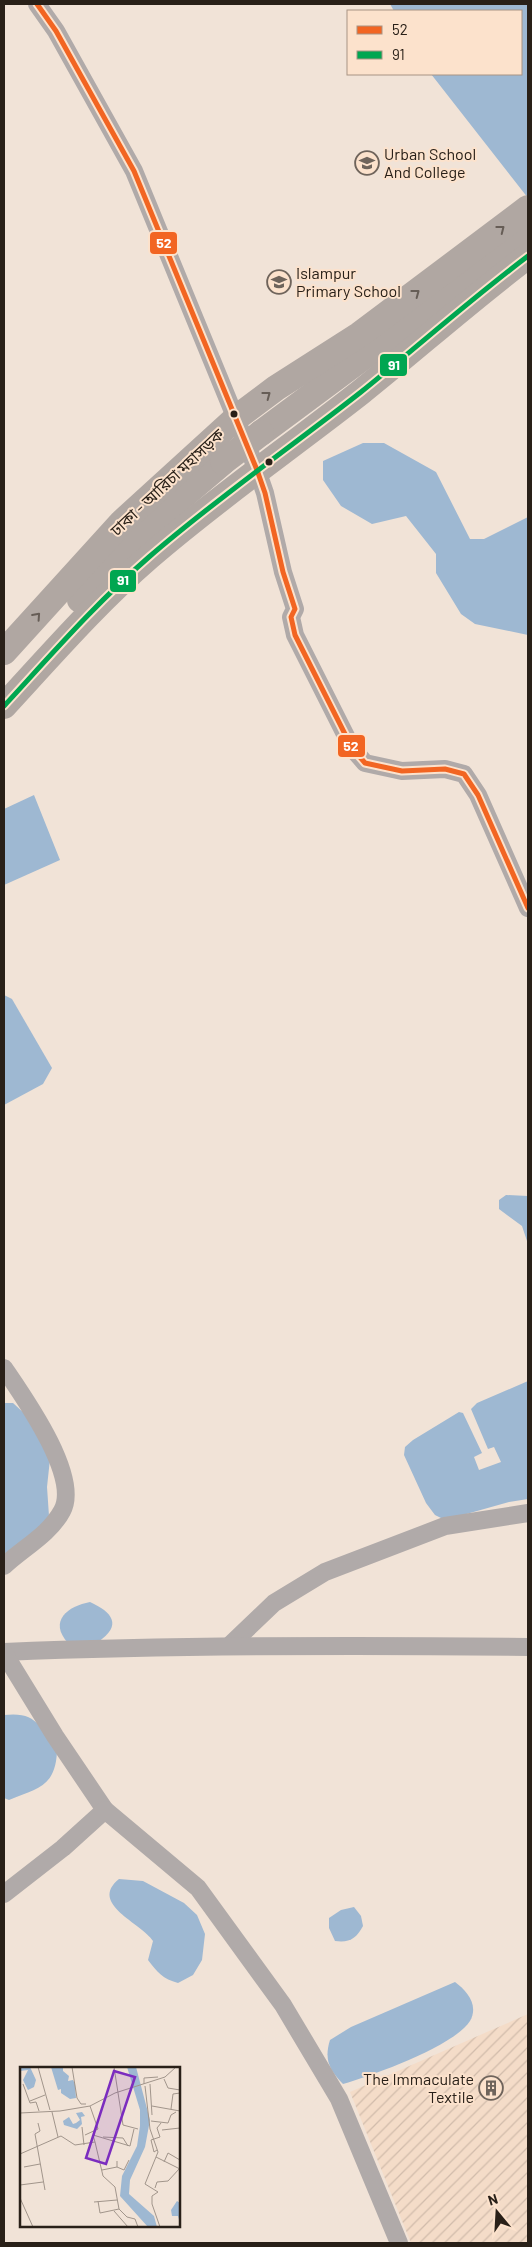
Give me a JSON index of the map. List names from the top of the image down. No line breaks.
{"streets":{"highway":["ঢাকা - আরিচা মহাসড়ক"]},"places":{"school or university":["Urban School And College","Islampur Primary School"],"building":["The Immaculate Textile"]},"lines":["transit line 52","transit line 91"],"legend":["52","91"],"north":"top"}
